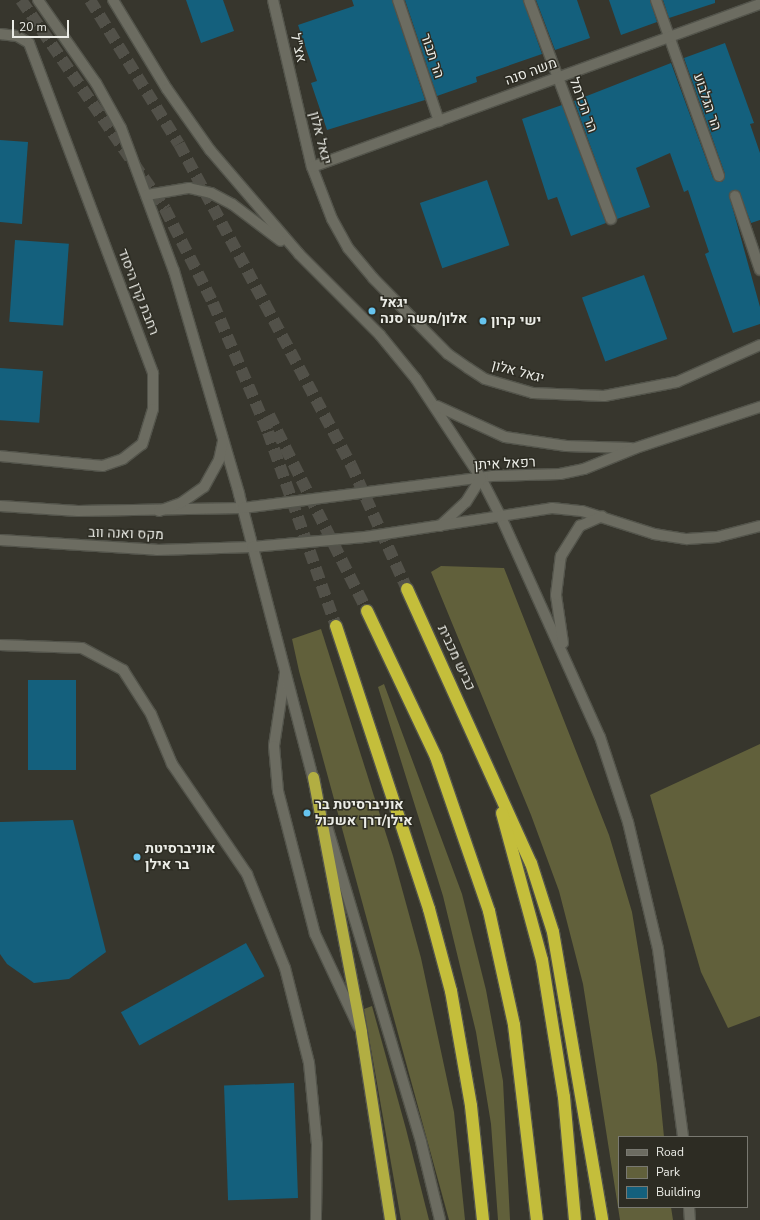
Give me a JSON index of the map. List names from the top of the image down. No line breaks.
{"streets":{"highway":["כביש מכבית"],"main road":["אצ\"ל","הר תבור","משה סנה","הר הגלבוע","הר הכרמל","יגאל אלון","רחבת קרן היסוד","רפאל איתן","מקס ואנה ווב"]},"crossings":[["אצ\"ל","יגאל אלון"],["הר תבור","משה סנה"],["משה סנה","הר הגלבוע"],["משה סנה","הר הכרמל"],["משה סנה","יגאל אלון"],["רפאל איתן","מקס ואנה ווב"]],"places":["יגאל אלון/משה סנה","ישי קרון","אוניברסיטת בר אילן/דרך אשכול","אוניברסיטת בר אילן"],"legend":["Road","Park","Building"],"scale_bar":"20 m"}
